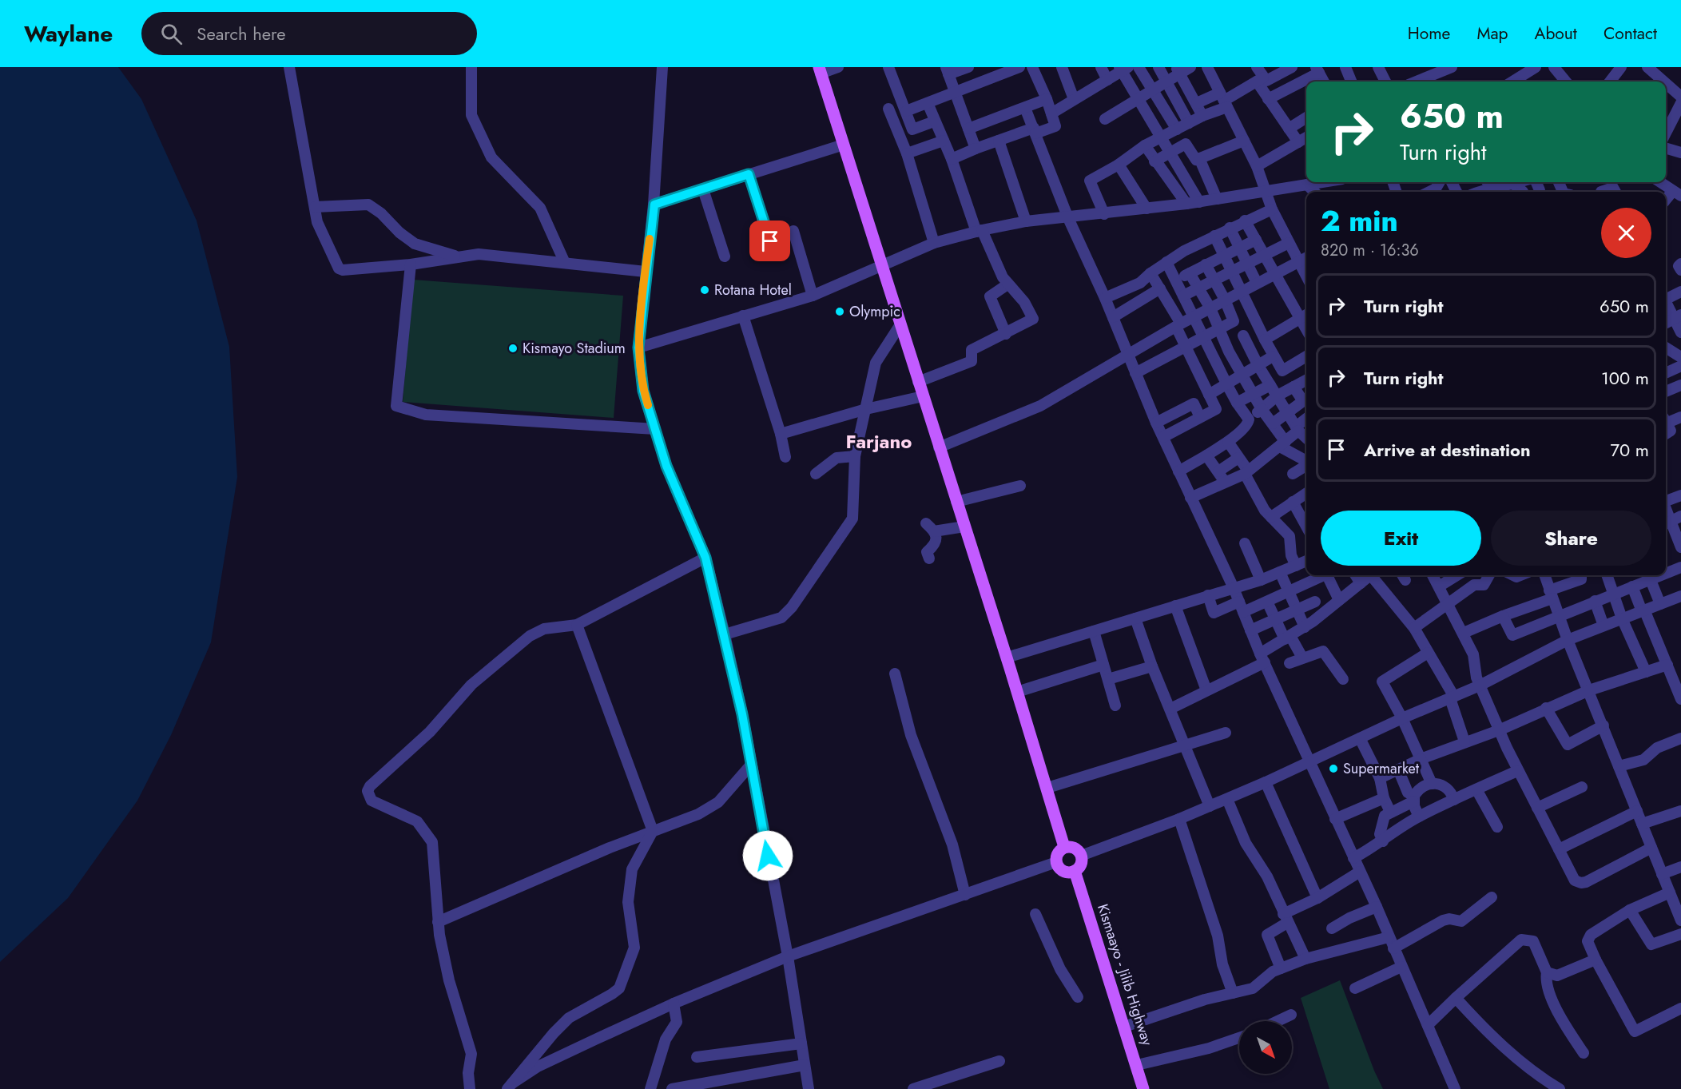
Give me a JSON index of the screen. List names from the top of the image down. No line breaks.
{"streets":{"main road":["Kismaayo - Jilib Highway"]},"districts":["Farjano"],"places":["Rotana Hotel","Olympic","Kismayo Stadium","Supermarket"],"north":"bottom right","page":{"header":"Waylane","search":"Search here","nav":["Home","Map","About","Contact"],"turn":["650 m","Turn right"],"heading":["2 min","820 m · 16:36"],"list":[{"name":"Turn right","value":"650 m"},{"name":"Turn right","value":"100 m"},{"name":"Arrive at destination","value":"70 m"}],"buttons":["Exit","Share"]}}
